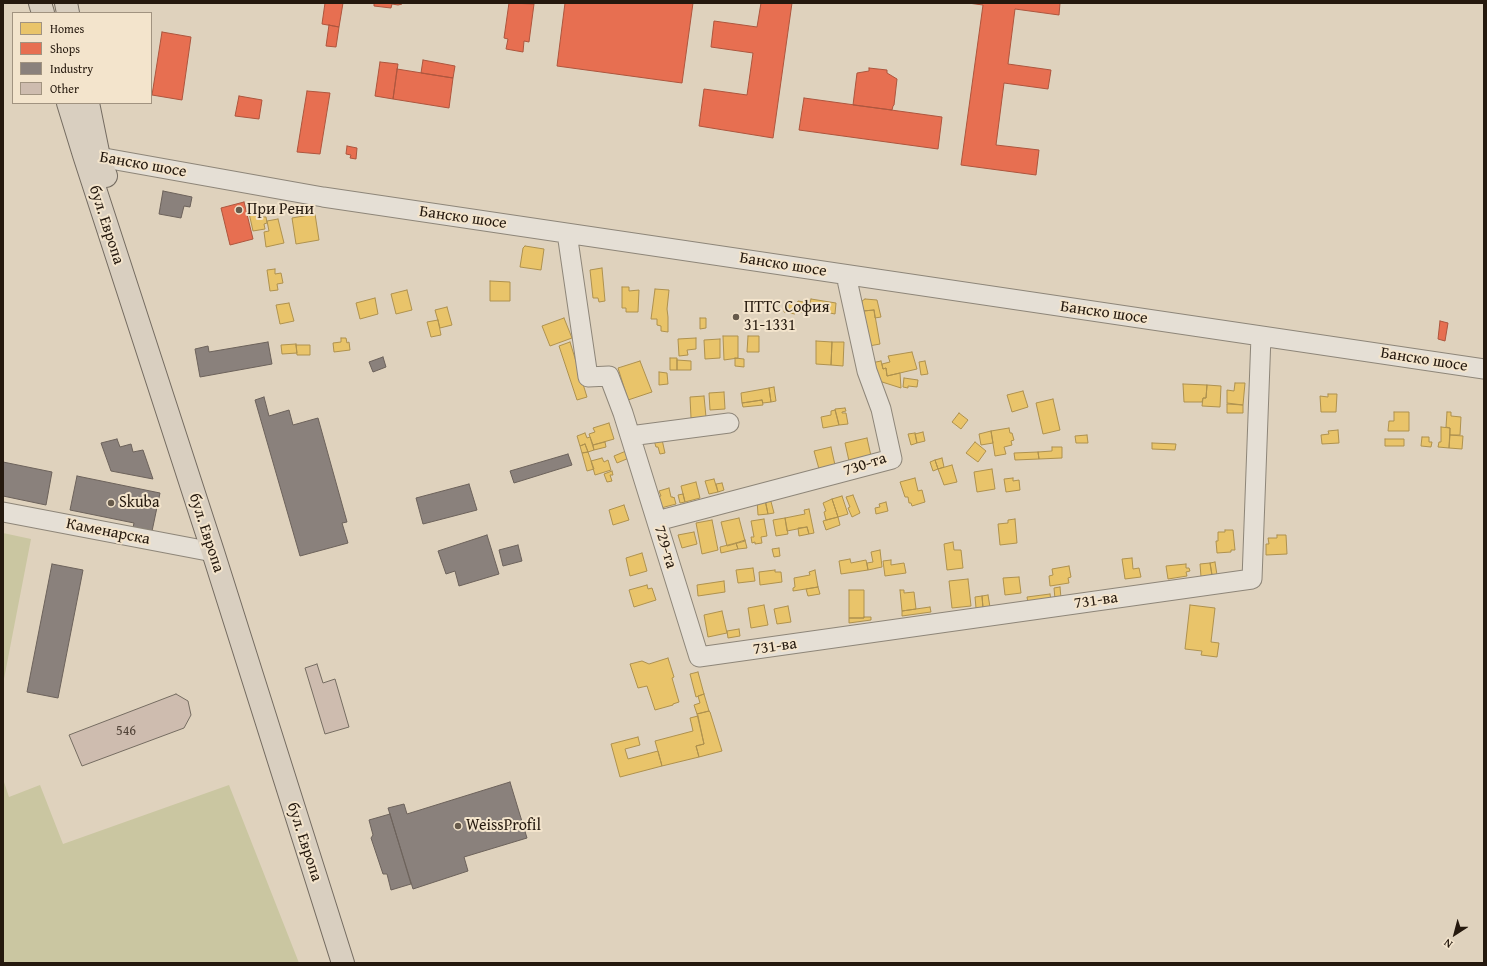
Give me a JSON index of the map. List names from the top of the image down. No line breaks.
{"streets":{"main road":["бул. Европа"],"street":["Банско шосе","730-та","Каменарска","729-та","731-ва"]},"crossings":[["Банско шосе","бул. Европа"],["Банско шосе","730-та"],["Банско шосе","729-та"],["Банско шосе","731-ва"],["бул. Европа","Каменарска"],["730-та","729-та"],["729-та","731-ва"]],"places":["При Рени","ПТТС София 31-1331","Skuba","WeissProfil"],"house_numbers":["546"],"legend":["Homes","Shops","Industry","Other"],"north":"bottom left"}
